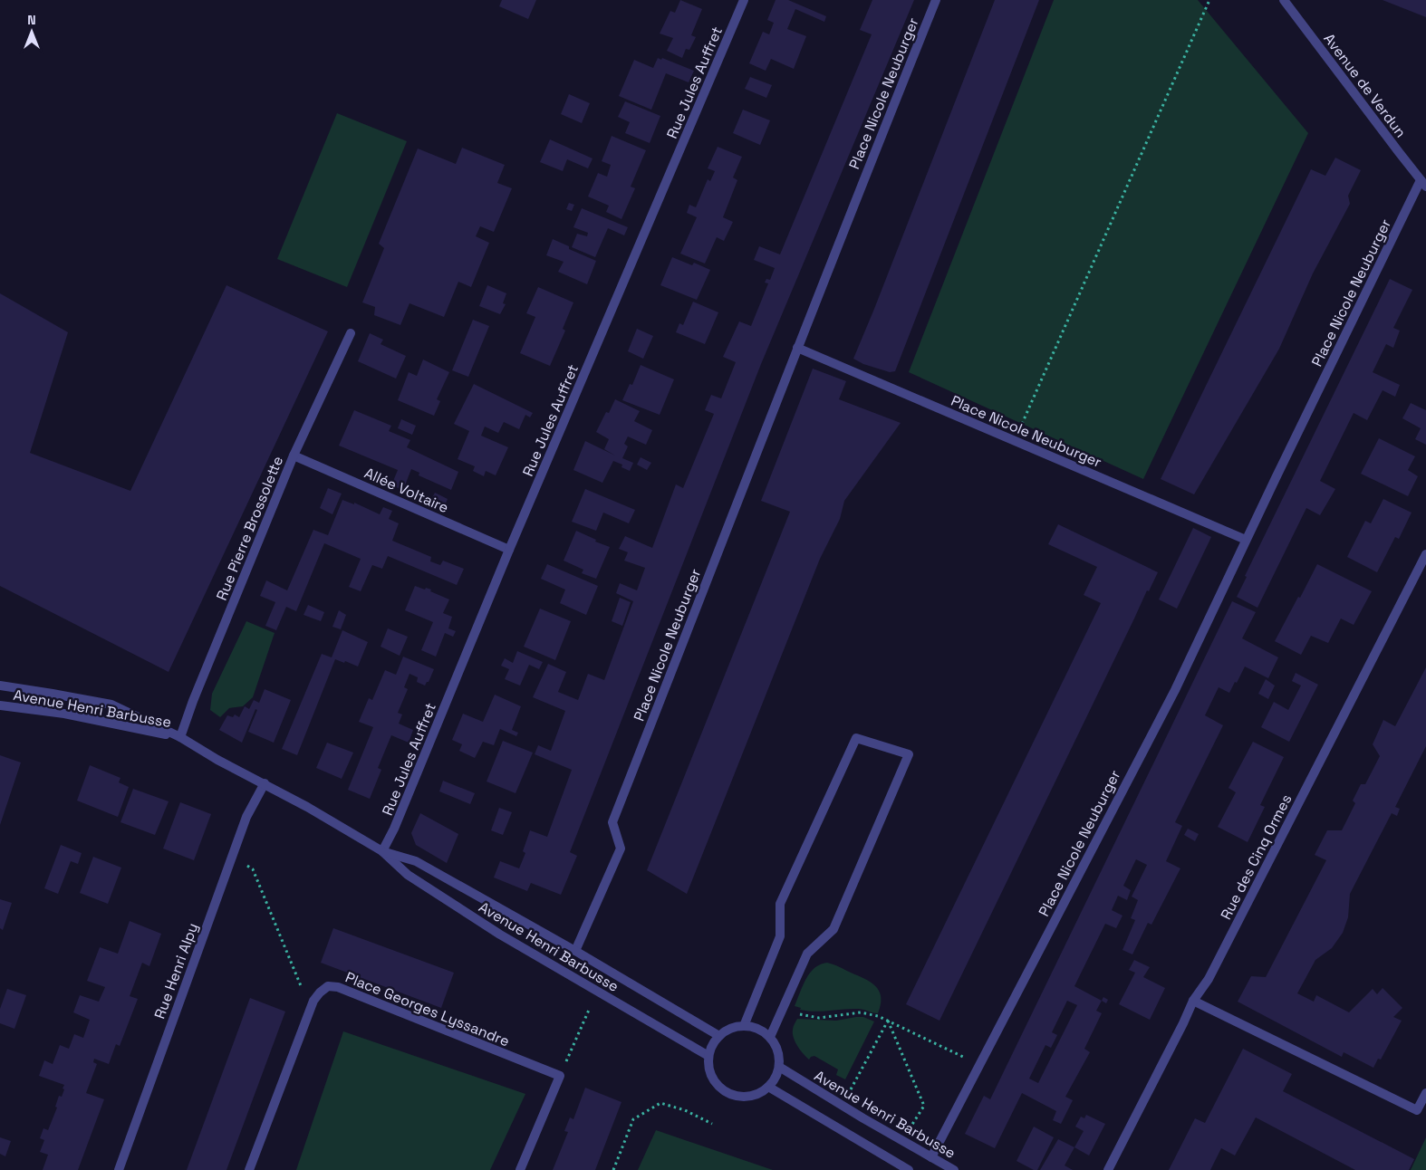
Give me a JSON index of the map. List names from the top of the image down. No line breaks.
{"streets":{"street":["Rue Jules Auffret","Avenue de Verdun","Place Nicole Neuburger","Allée Voltaire","Rue Pierre Brossolette","Avenue Henri Barbusse","Rue des Cinq Ormes","Rue Henri Alpy","Place Georges Lyssandre"]},"crossings":[["Rue Jules Auffret","Allée Voltaire"],["Rue Jules Auffret","Avenue Henri Barbusse"],["Avenue de Verdun","Place Nicole Neuburger"],["Place Nicole Neuburger","Avenue Henri Barbusse"],["Allée Voltaire","Rue Pierre Brossolette"],["Rue Pierre Brossolette","Avenue Henri Barbusse"],["Avenue Henri Barbusse","Rue Henri Alpy"]],"north":"top"}
